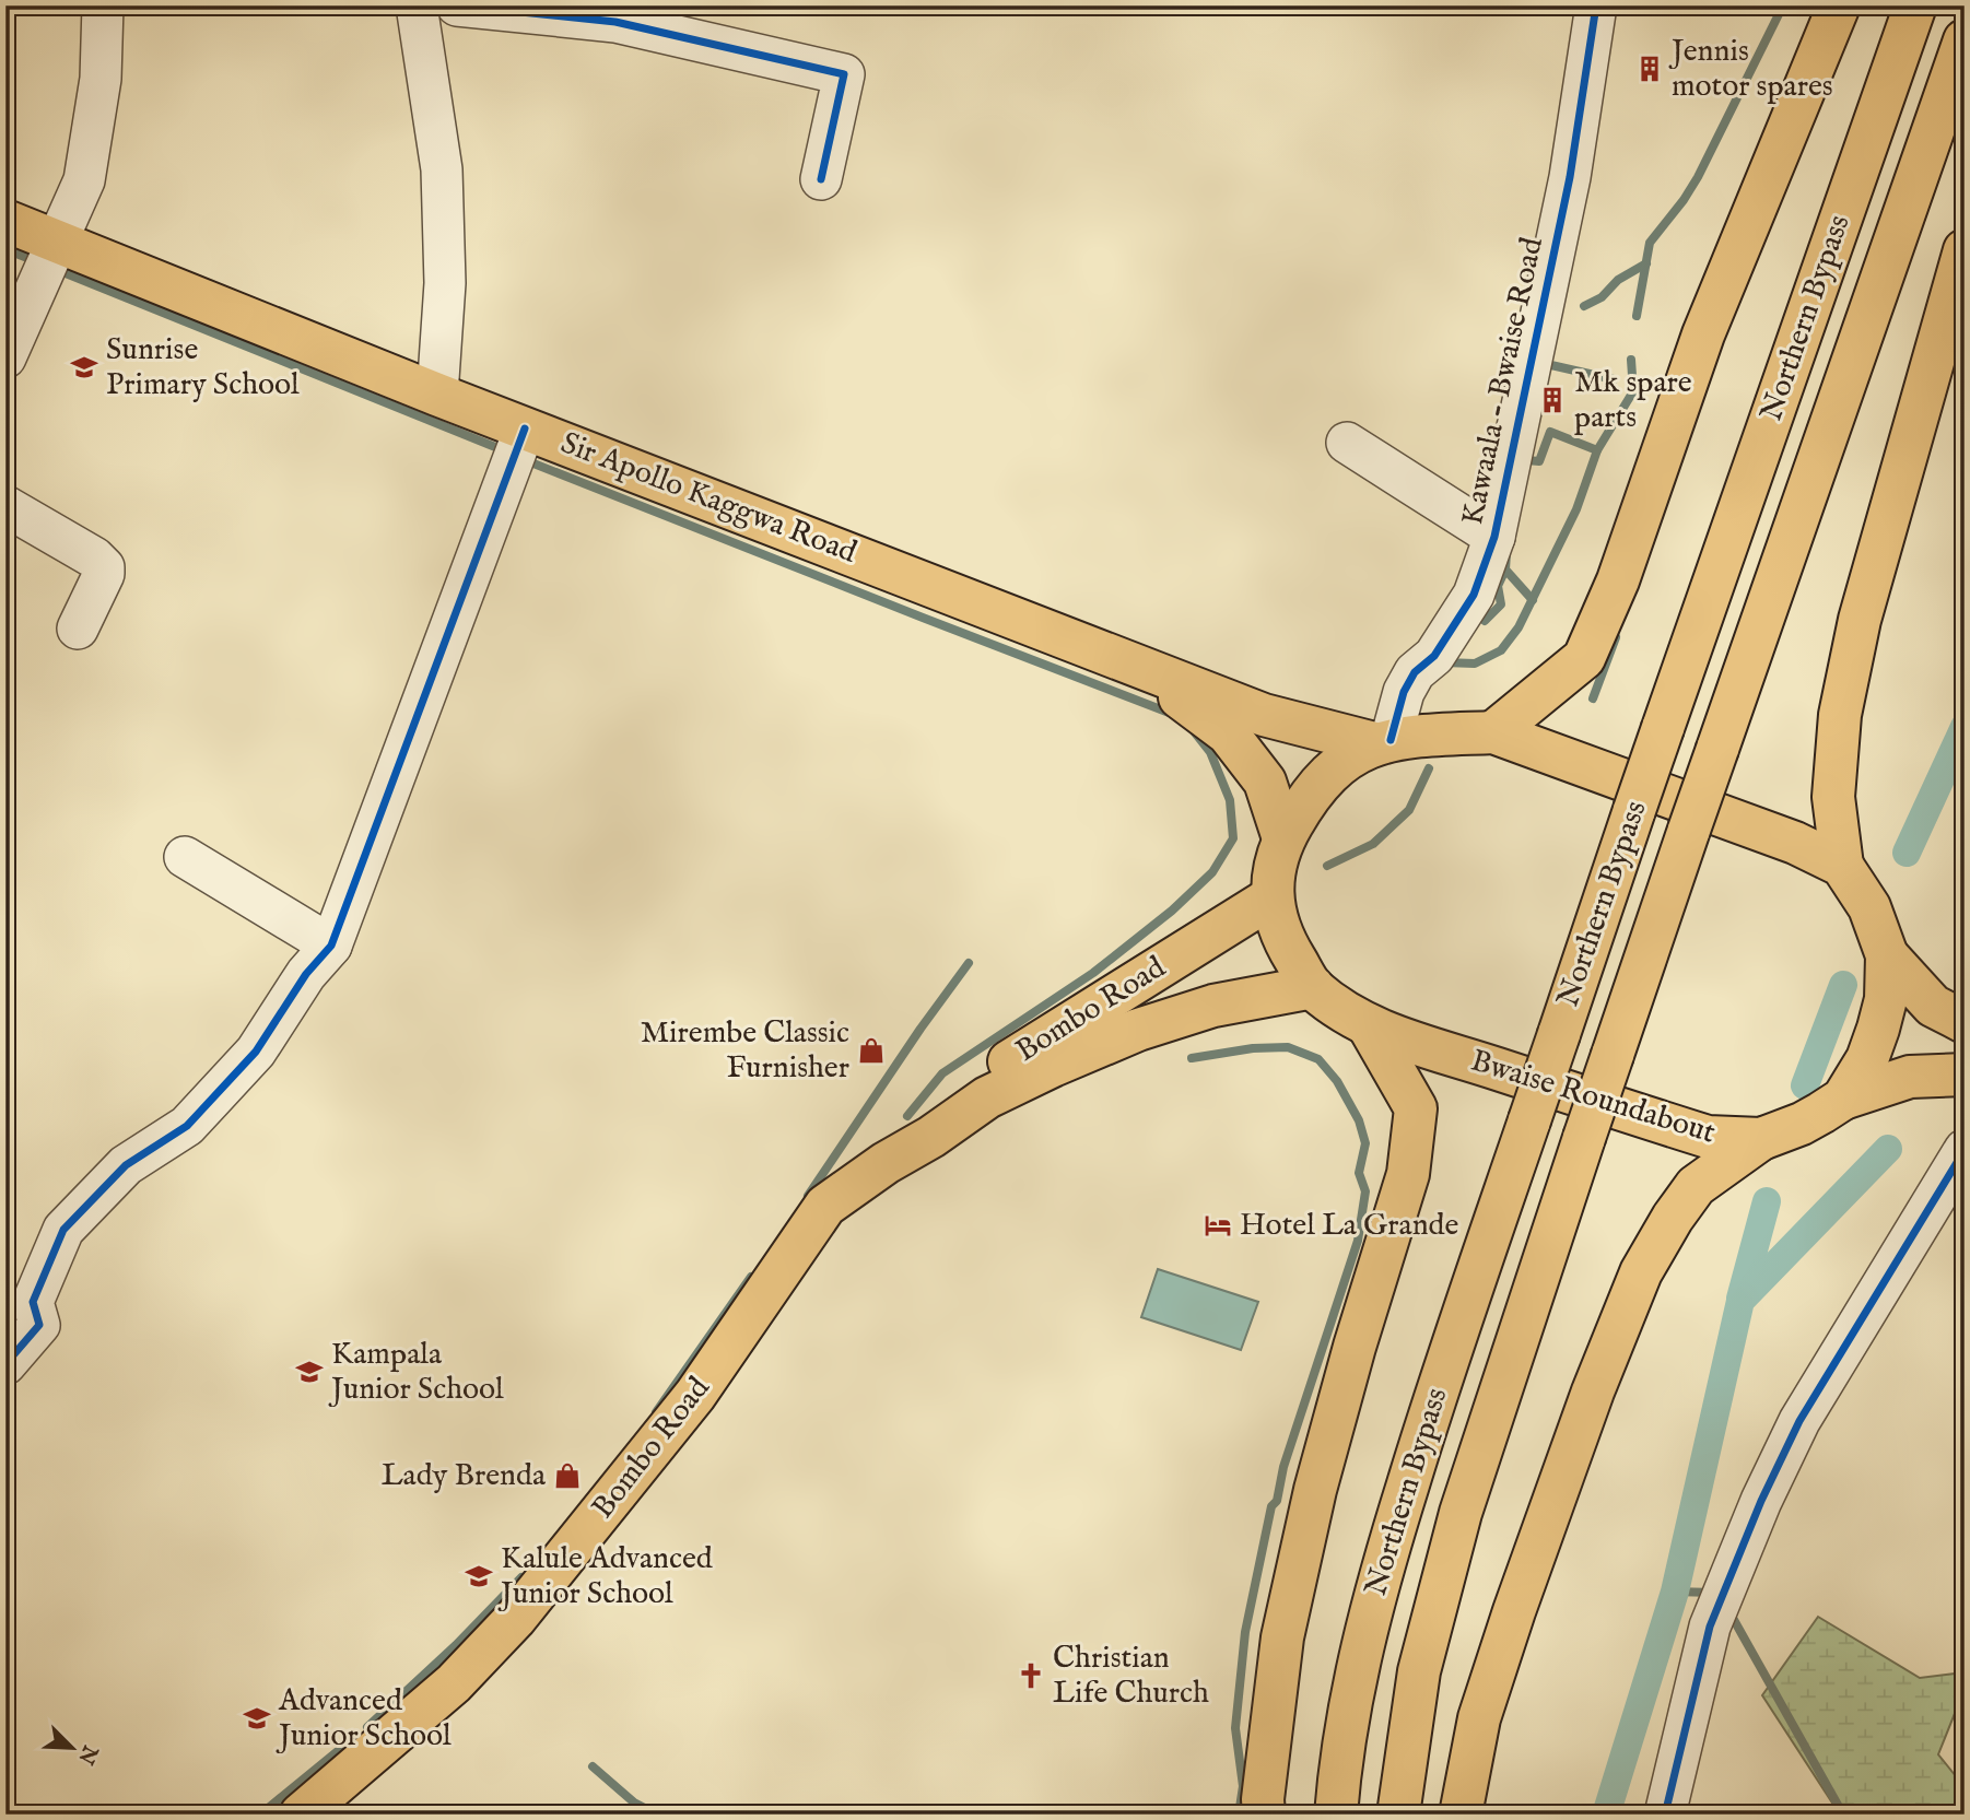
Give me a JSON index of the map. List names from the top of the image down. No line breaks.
{"streets":{"main road":["Northern Bypass","Sir Apollo Kaggwa Road","Bombo Road","Bwaise Roundabout"],"street":["Kawaala - Bwaise Road"]},"crossings":[["Kawaala - Bwaise Road","Sir Apollo Kaggwa Road"],["Kawaala - Bwaise Road","Bwaise Roundabout"],["Sir Apollo Kaggwa Road","Bwaise Roundabout"],["Bombo Road","Bwaise Roundabout"]],"places":{"building":["Jennis motor spares","Mk spare parts"],"school or university":["Sunrise Primary School","Kampala Junior School","Kalule Advanced Junior School","Advanced Junior School"],"shop":["Mirembe Classic Furnisher","Lady Brenda"],"hotel":["Hotel La Grande"],"church":["Christian Life Church"]},"north":"bottom right"}
